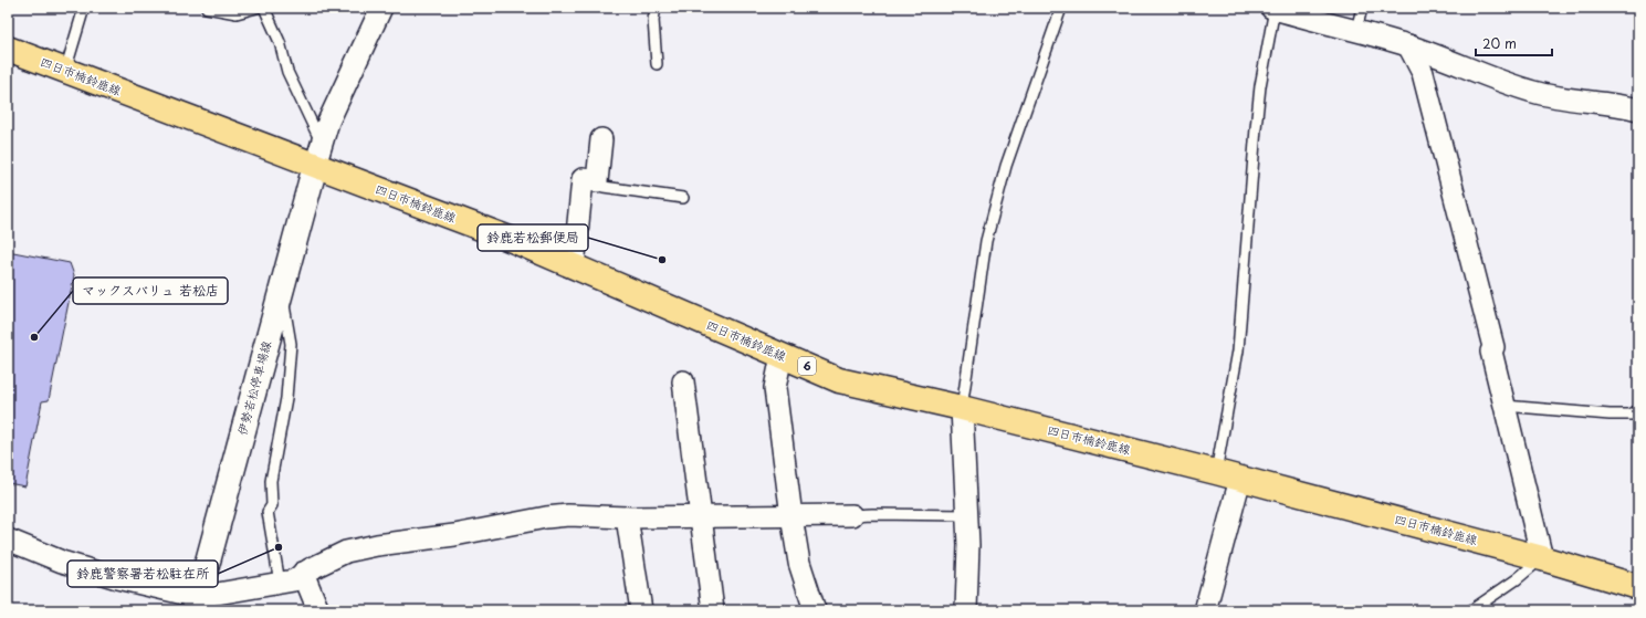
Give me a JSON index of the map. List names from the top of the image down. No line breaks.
{"streets":{"main road":["四日市楠鈴鹿線","6","伊勢若松停車場線"]},"crossings":[["四日市楠鈴鹿線","伊勢若松停車場線"]],"places":["鈴鹿若松郵便局","マックスバリュ 若松店","鈴鹿警察署若松駐在所"],"scale_bar":"20 m"}
